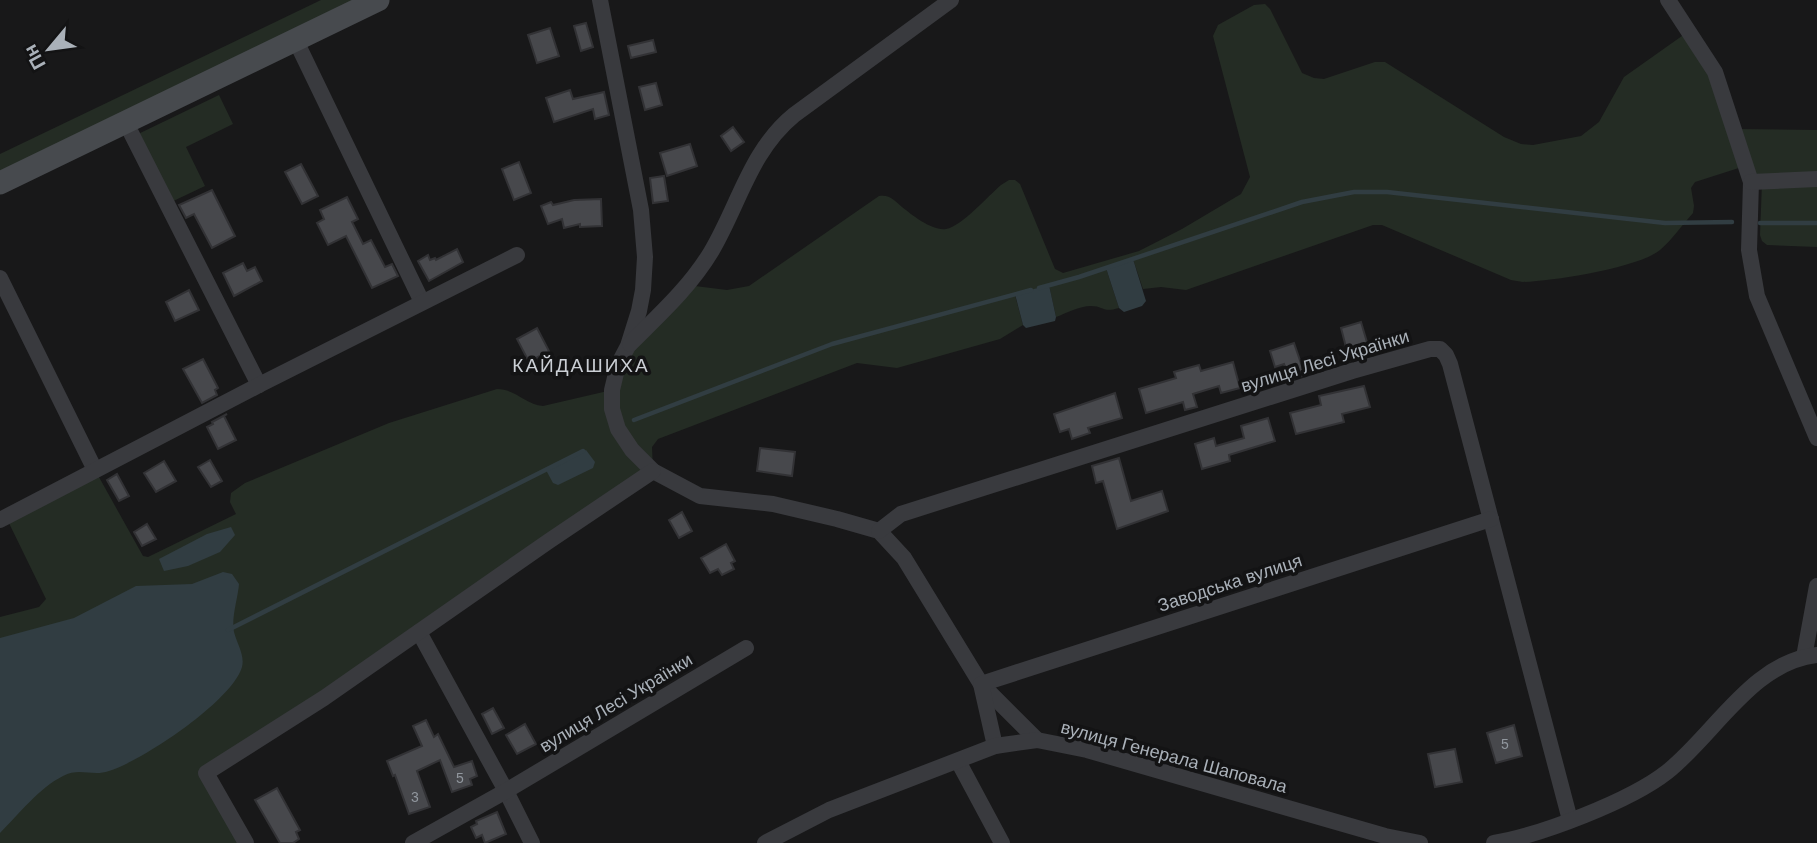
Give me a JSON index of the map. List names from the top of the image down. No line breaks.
{"streets":{"street":["вулиця Лесі Українки","Заводська вулиця","вулиця Генерала Шаповала"]},"crossings":[["вулиця Лесі Українки","Заводська вулиця"]],"districts":["КАЙДАШИХА"],"house_numbers":["5","5","3"],"north":"bottom left"}
